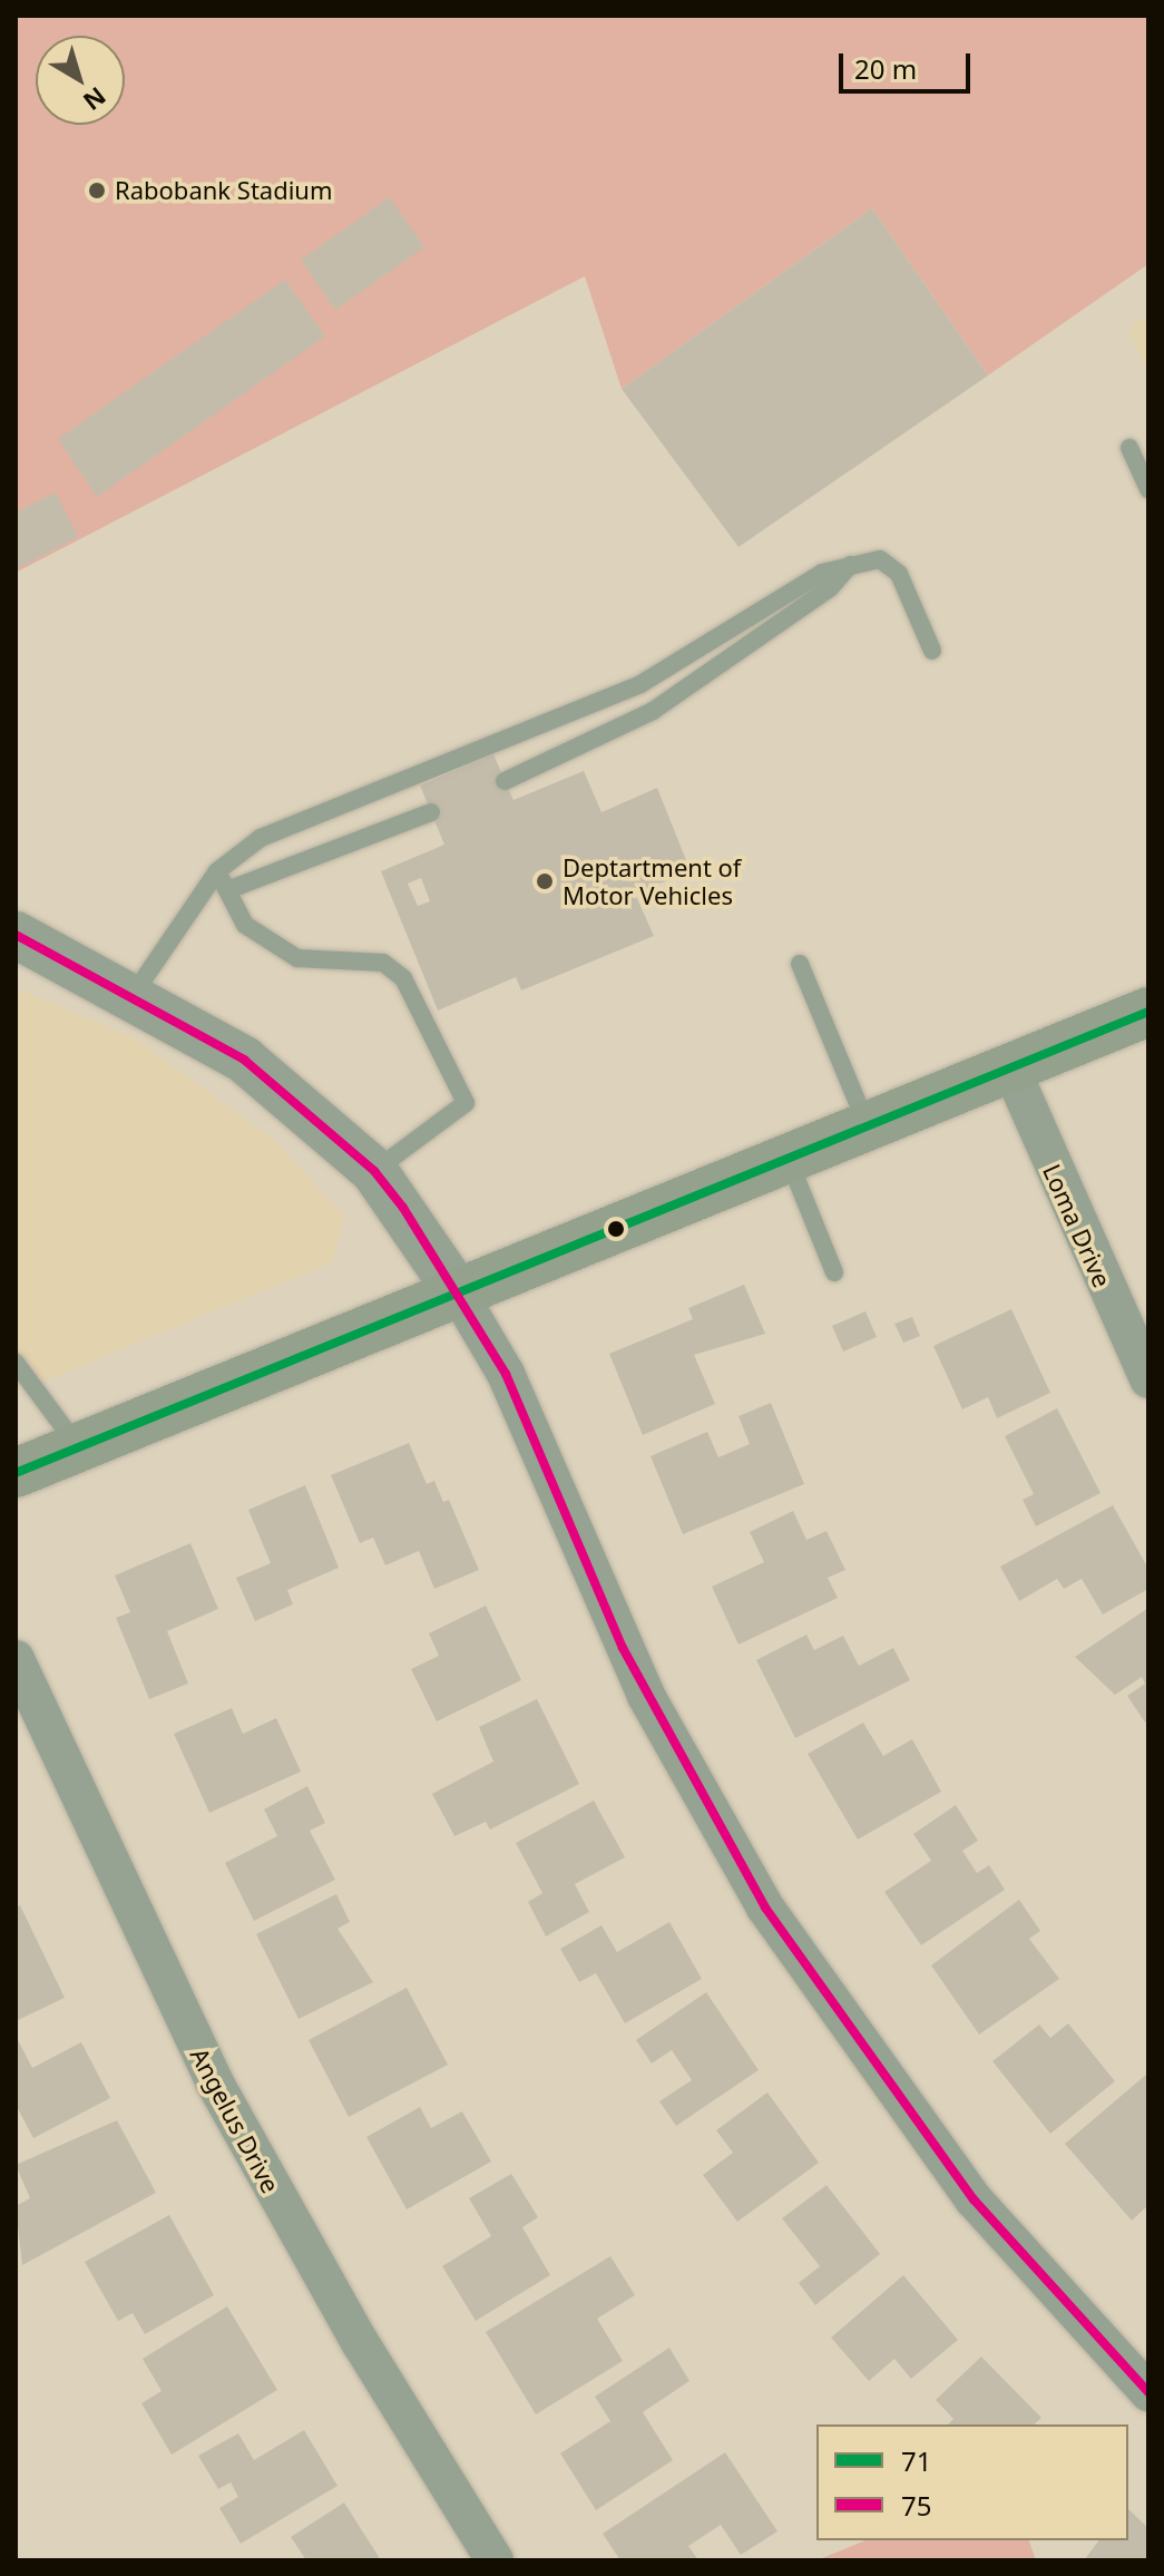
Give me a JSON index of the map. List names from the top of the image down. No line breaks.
{"streets":{"street":["Loma Drive","Angelus Drive"]},"places":["Rabobank Stadium","Deptartment of Motor Vehicles"],"lines":["transit line 75","transit line 71"],"legend":["71","75"],"scale_bar":"20 m","north":"bottom right"}
